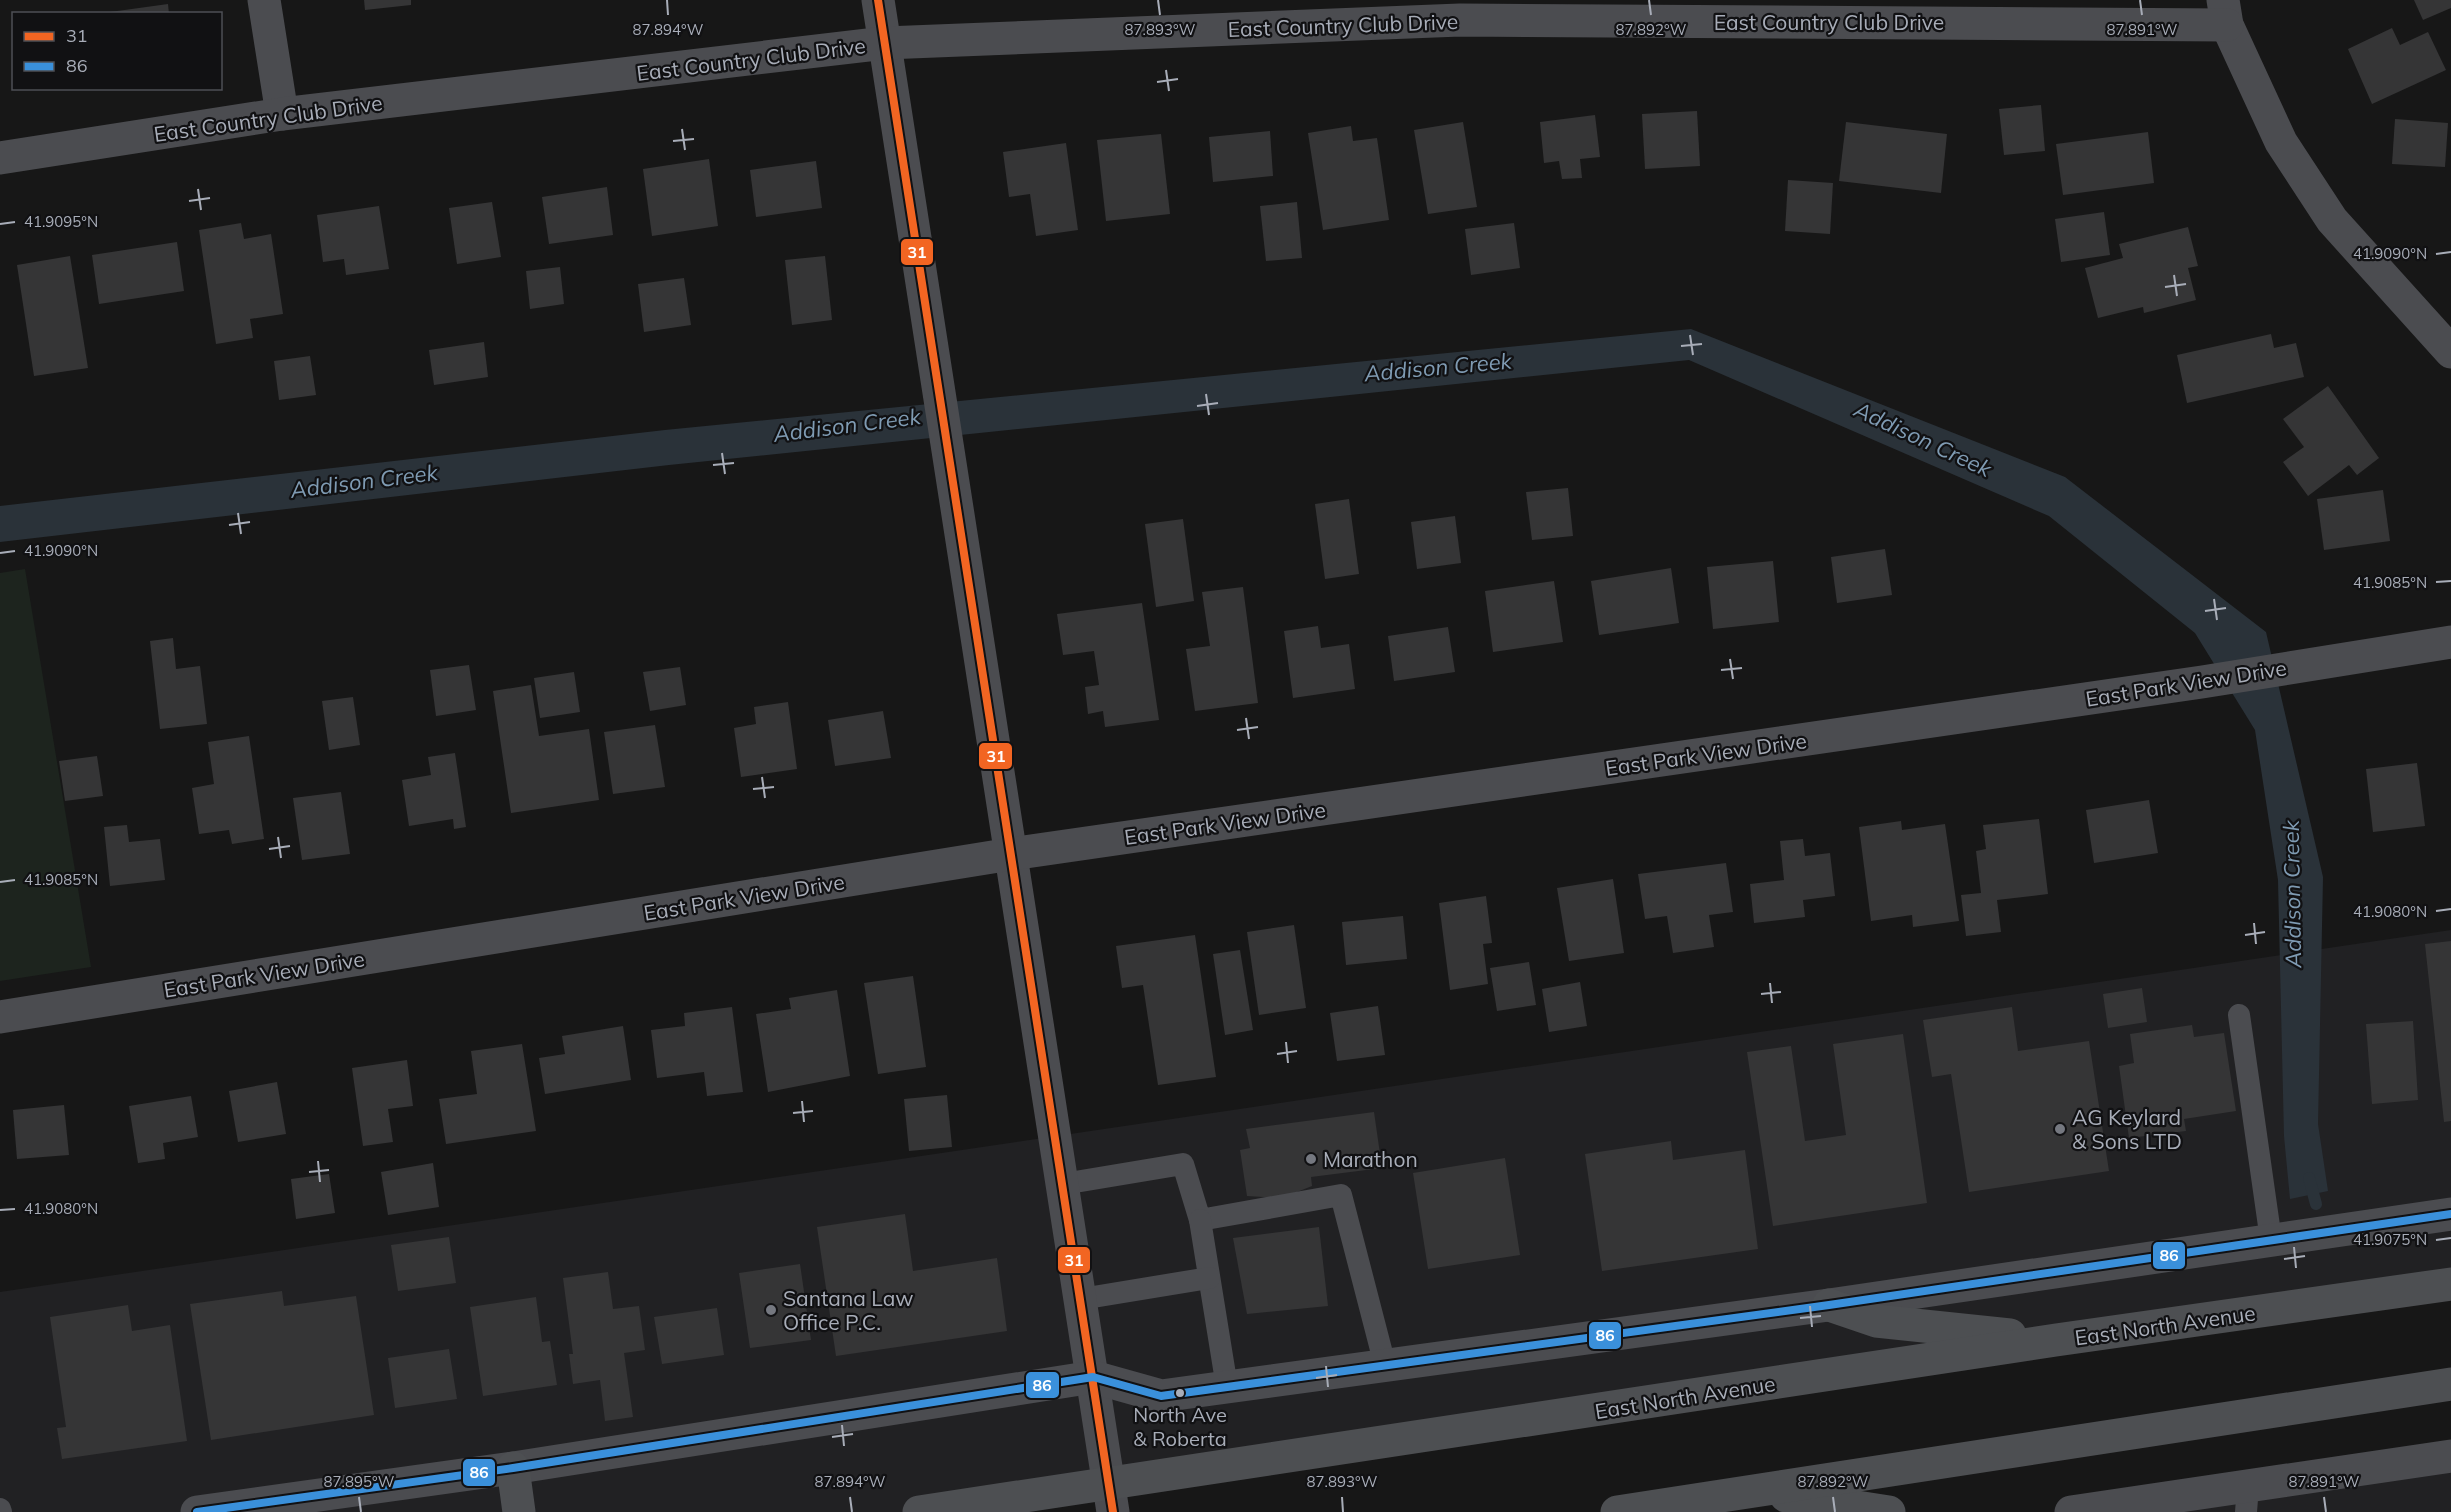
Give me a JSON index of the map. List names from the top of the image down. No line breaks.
{"streets":{"main road":["East North Avenue"],"street":["East Country Club Drive","East Park View Drive"]},"water":["Addison Creek"],"places":["AG Keylard & Sons LTD","Marathon","Santana Law Office P.C.","North Ave & Roberta"],"lines":["transit line 31","transit line 86"],"legend":["31","86"],"coordinates":["87.894°W","87.893°W","87.892°W","87.891°W","41.9095°N","41.9090°N","41.9085°N","41.9080°N","41.9075°N","87.895°W"]}
